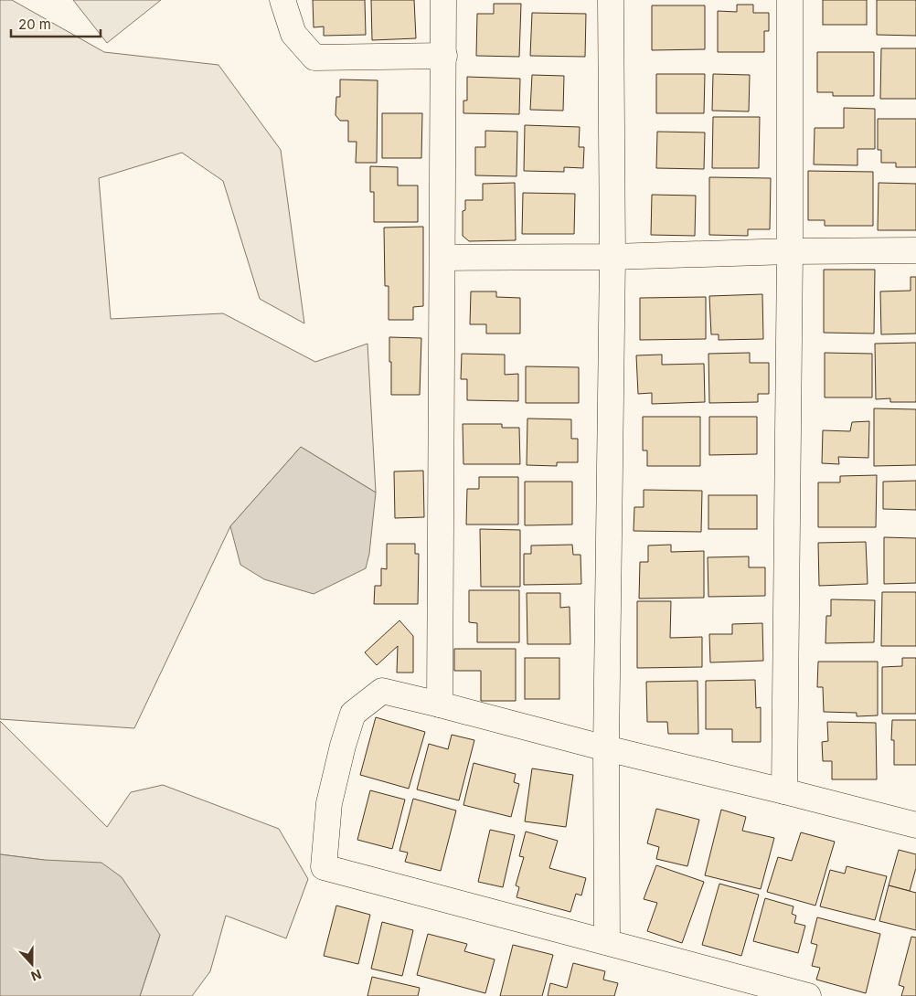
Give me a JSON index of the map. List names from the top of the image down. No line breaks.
{"scale_bar":"20 m","north":"bottom"}
